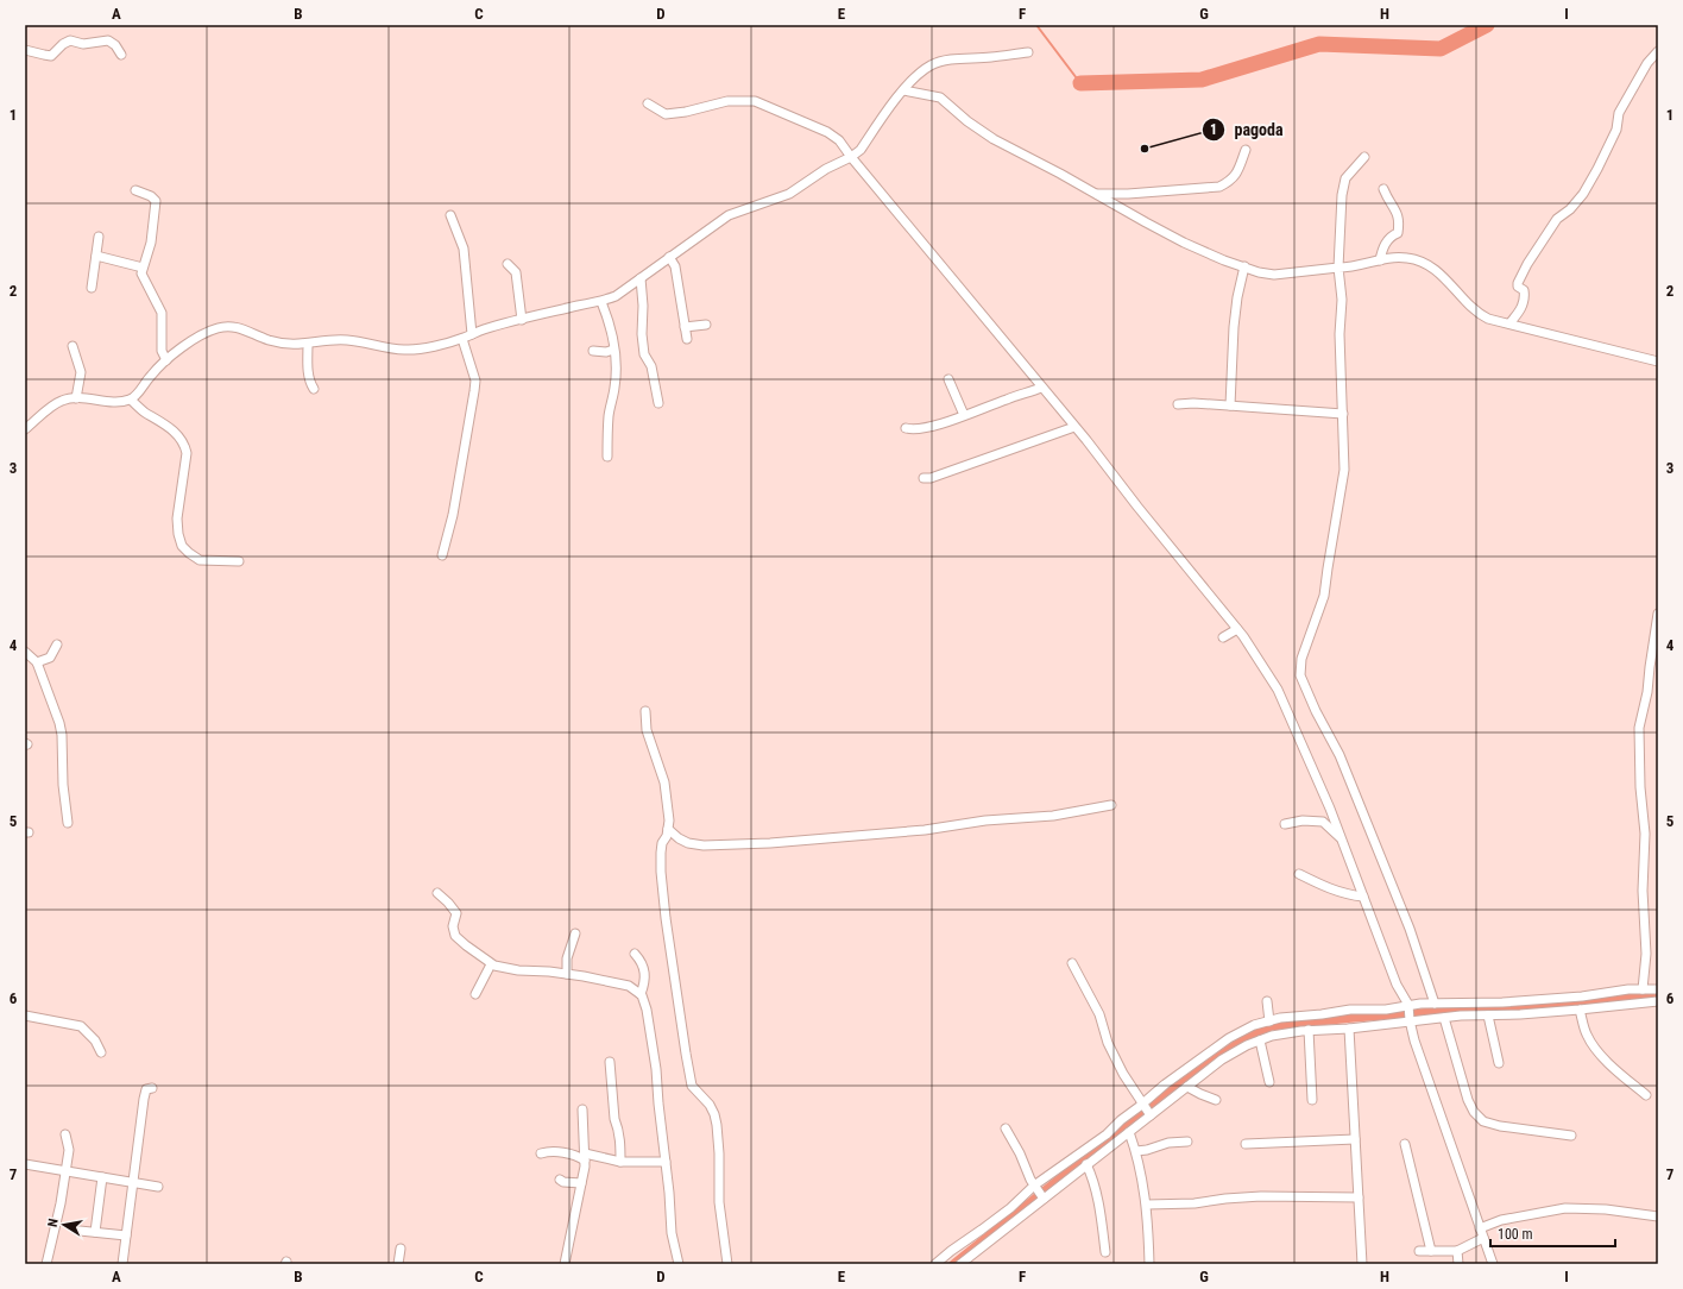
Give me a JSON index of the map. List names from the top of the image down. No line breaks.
{"places":["pagoda"],"scale_bar":"100 m","north":"left","grid":{"columns":["A","B","C","D","E","F","G","H","I"],"rows":["1","2","3","4","5","6","7"]}}
